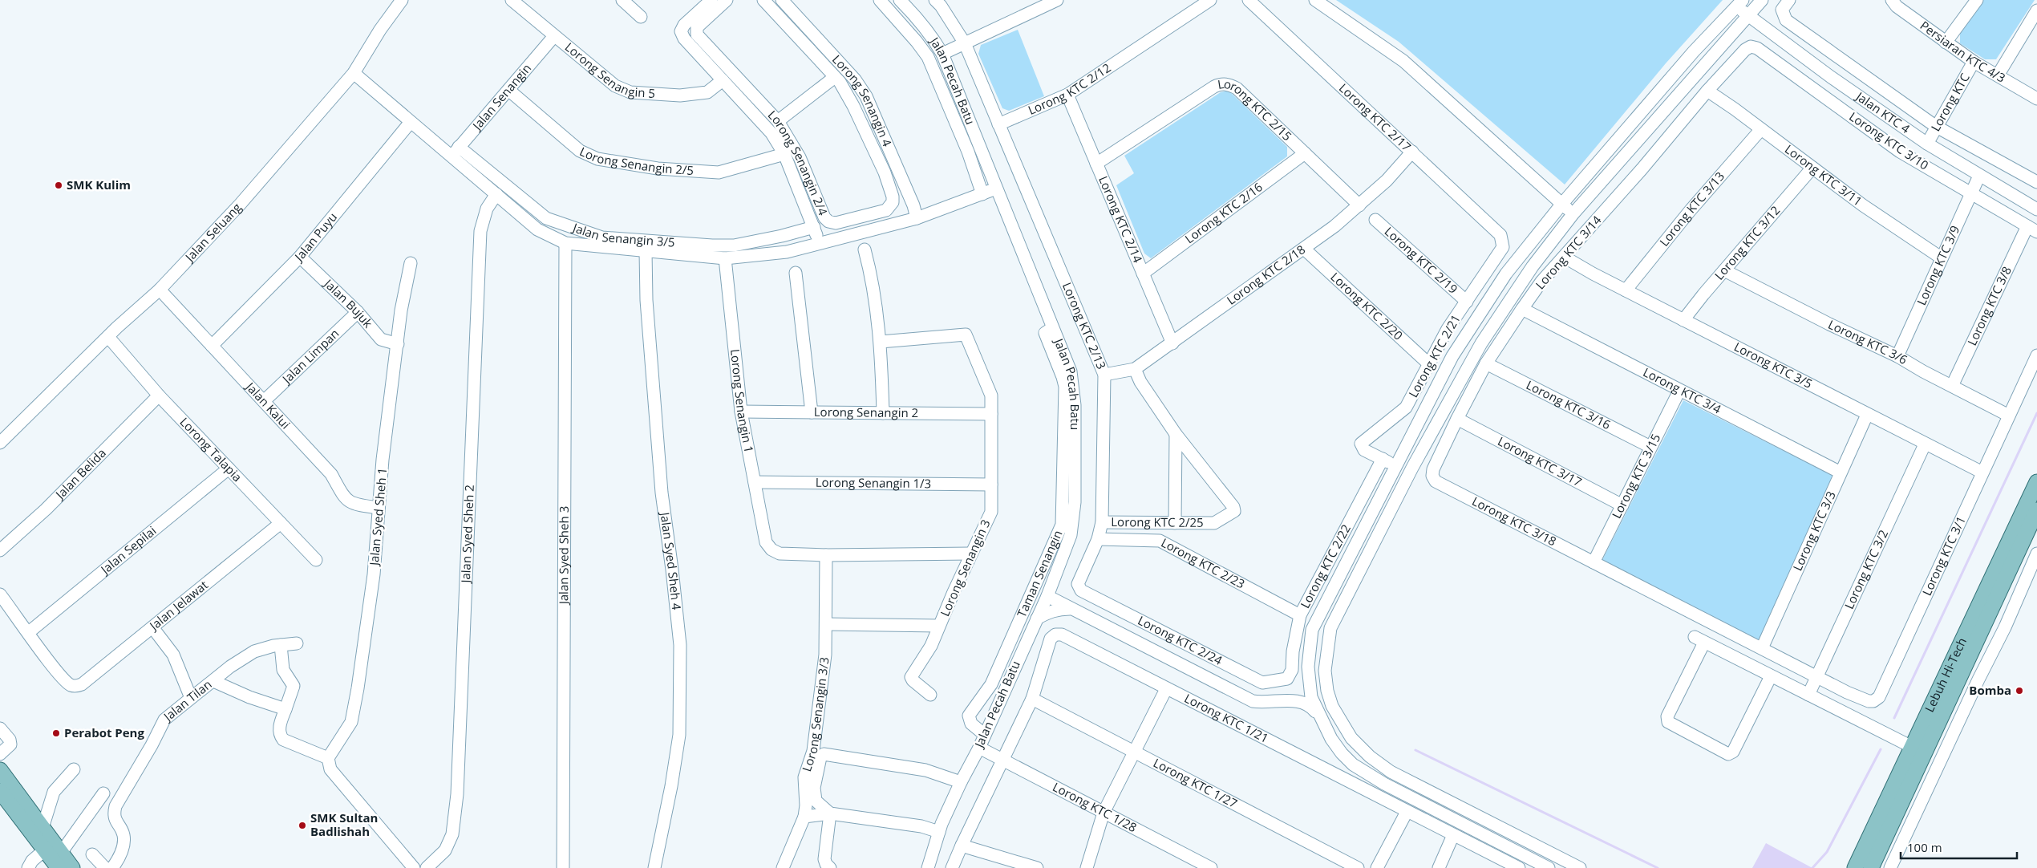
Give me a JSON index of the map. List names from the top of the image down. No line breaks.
{"streets":{"main road":["Lebuh Hi-Tech"],"street":["Persiaran KTC 4/3","Lorong Senangin 5","Jalan Pecah Batu","Lorong KTC 2/12","Jalan Senangin","Lorong Senangin 4","Lorong KTC","Jalan KTC 4","Lorong KTC 2/15","Lorong KTC 2/17","Lorong KTC 3/10","Lorong Senangin 2/5","Lorong Senangin 2/4","Lorong KTC 3/11","Lorong KTC 3/13","Lorong KTC 2/16","Lorong KTC 2/14","Jalan Seluang","Jalan Senangin 3/5","Jalan Puyu","Lorong KTC 3/12","Lorong KTC 3/14","Lorong KTC 2/19","Lorong KTC 3/9","Lorong KTC 2/18","Jalan Bujuk","Lorong KTC 3/8","Lorong KTC 2/20","Lorong KTC 2/13","Lorong KTC 3/6","Lorong KTC 2/21","Jalan Limpan","Lorong KTC 3/5","Lorong KTC 3/4","Lorong Senangin 1","Jalan Kalui","Lorong KTC 3/16","Lorong Senangin 2","Lorong Talapia","Lorong KTC 3/17","Jalan Belida","Lorong KTC 3/15","Lorong Senangin 1/3","Jalan Syed Sheh 1","Lorong KTC 3/18","Lorong KTC 2/25","Lorong KTC 3/3","Jalan Syed Sheh 2","Jalan Sepilai","Jalan Syed Sheh 3","Lorong KTC 3/1","Jalan Syed Sheh 4","Lorong KTC 2/23","Lorong KTC 2/22","Lorong Senangin 3","Lorong KTC 3/2","Taman Senangin","Jalan Jelawat","Lorong KTC 2/24","Jalan Tilan","Lorong Senangin 3/3","Lorong KTC 1/21","Lorong KTC 1/27","Lorong KTC 1/28"]},"crossings":[["Persiaran KTC 4/3","Lorong KTC"],["Lorong Senangin 5","Jalan Senangin"],["Lorong Senangin 5","Lorong Senangin 2/4"],["Jalan Pecah Batu","Taman Senangin"],["Jalan Pecah Batu","Lorong KTC 1/28"],["Lorong KTC 2/12","Lorong KTC 2/14"],["Lorong KTC 2/12","Lorong KTC 2/13"],["Jalan Senangin","Lorong Senangin 2/5"],["Jalan Senangin","Jalan Senangin 3/5"],["Lorong Senangin 4","Lorong Senangin 2/4"],["Lorong KTC","Jalan KTC 4"],["Jalan KTC 4","Lorong KTC 3/9"],["Lorong KTC 2/15","Lorong KTC 2/16"],["Lorong KTC 2/15","Lorong KTC 2/14"],["Lorong KTC 2/15","Lorong KTC 2/18"],["Lorong KTC 2/17","Lorong KTC 2/18"],["Lorong KTC 2/17","Lorong KTC 2/21"],["Lorong KTC 3/10","Lorong KTC 3/14"],["Lorong KTC 3/10","Lorong KTC 3/9"],["Lorong KTC 3/10","Lorong KTC 3/8"],["Lorong Senangin 2/5","Lorong Senangin 2/4"],["Lorong Senangin 2/4","Jalan Senangin 3/5"],["Lorong KTC 3/11","Lorong KTC 3/13"],["Lorong KTC 3/11","Lorong KTC 3/12"],["Lorong KTC 3/11","Lorong KTC 3/14"],["Lorong KTC 3/11","Lorong KTC 3/9"],["Lorong KTC 3/13","Lorong KTC 3/5"],["Lorong KTC 2/16","Lorong KTC 2/14"],["Lorong KTC 2/14","Lorong KTC 2/18"],["Jalan Seluang","Jalan Kalui"],["Jalan Seluang","Lorong Talapia"],["Jalan Puyu","Jalan Bujuk"],["Jalan Puyu","Jalan Kalui"],["Lorong KTC 3/12","Lorong KTC 3/6"],["Lorong KTC 3/12","Lorong KTC 3/5"],["Lorong KTC 3/14","Lorong KTC 3/5"],["Lorong KTC 3/14","Lorong KTC 3/4"],["Lorong KTC 3/14","Lorong KTC 3/16"],["Lorong KTC 3/14","Lorong KTC 3/17"],["Lorong KTC 3/14","Lorong KTC 3/18"],["Lorong KTC 2/19","Lorong KTC 2/21"],["Lorong KTC 3/9","Lorong KTC 3/6"],["Lorong KTC 2/18","Lorong KTC 2/20"],["Lorong KTC 2/18","Lorong KTC 2/13"],["Jalan Bujuk","Jalan Limpan"],["Jalan Bujuk","Jalan Syed Sheh 1"],["Lorong KTC 3/8","Lorong KTC 3/6"],["Lorong KTC 2/20","Lorong KTC 2/21"],["Lorong KTC 2/13","Lorong KTC 2/25"],["Lorong KTC 2/13","Lorong KTC 2/23"],["Lorong KTC 2/13","Lorong KTC 2/24"],["Lorong KTC 3/6","Lorong KTC 3/1"],["Lorong KTC 2/21","Lorong KTC 2/22"],["Jalan Limpan","Jalan Kalui"],["Lorong KTC 3/5","Lorong KTC 3/3"],["Lorong KTC 3/5","Lorong KTC 3/1"],["Lorong KTC 3/5","Lorong KTC 3/2"],["Lorong KTC 3/4","Lorong KTC 3/15"],["Lorong KTC 3/4","Lorong KTC 3/3"],["Lorong Senangin 1","Lorong Senangin 2"],["Lorong Senangin 1","Lorong Senangin 1/3"],["Lorong Senangin 1","Lorong Senangin 3/3"],["Jalan Kalui","Jalan Syed Sheh 1"],["Lorong KTC 3/16","Lorong KTC 3/15"],["Lorong Senangin 2","Lorong Senangin 3"],["Lorong Talapia","Jalan Belida"],["Lorong Talapia","Jalan Sepilai"],["Lorong Talapia","Jalan Jelawat"],["Lorong KTC 3/17","Lorong KTC 3/15"],["Lorong KTC 3/15","Lorong KTC 3/18"],["Lorong Senangin 1/3","Lorong Senangin 3"],["Jalan Sepilai","Jalan Jelawat"],["Lorong KTC 3/1","Lorong KTC 3/2"],["Lorong KTC 2/23","Lorong KTC 2/22"],["Lorong KTC 2/22","Lorong KTC 2/24"],["Lorong KTC 1/21","Lorong KTC 1/27"],["Lorong KTC 1/21","Lorong KTC 1/28"]],"places":["SMK Kulim","Bomba","Perabot Peng","SMK Sultan Badlishah"],"scale_bar":"100 m"}
